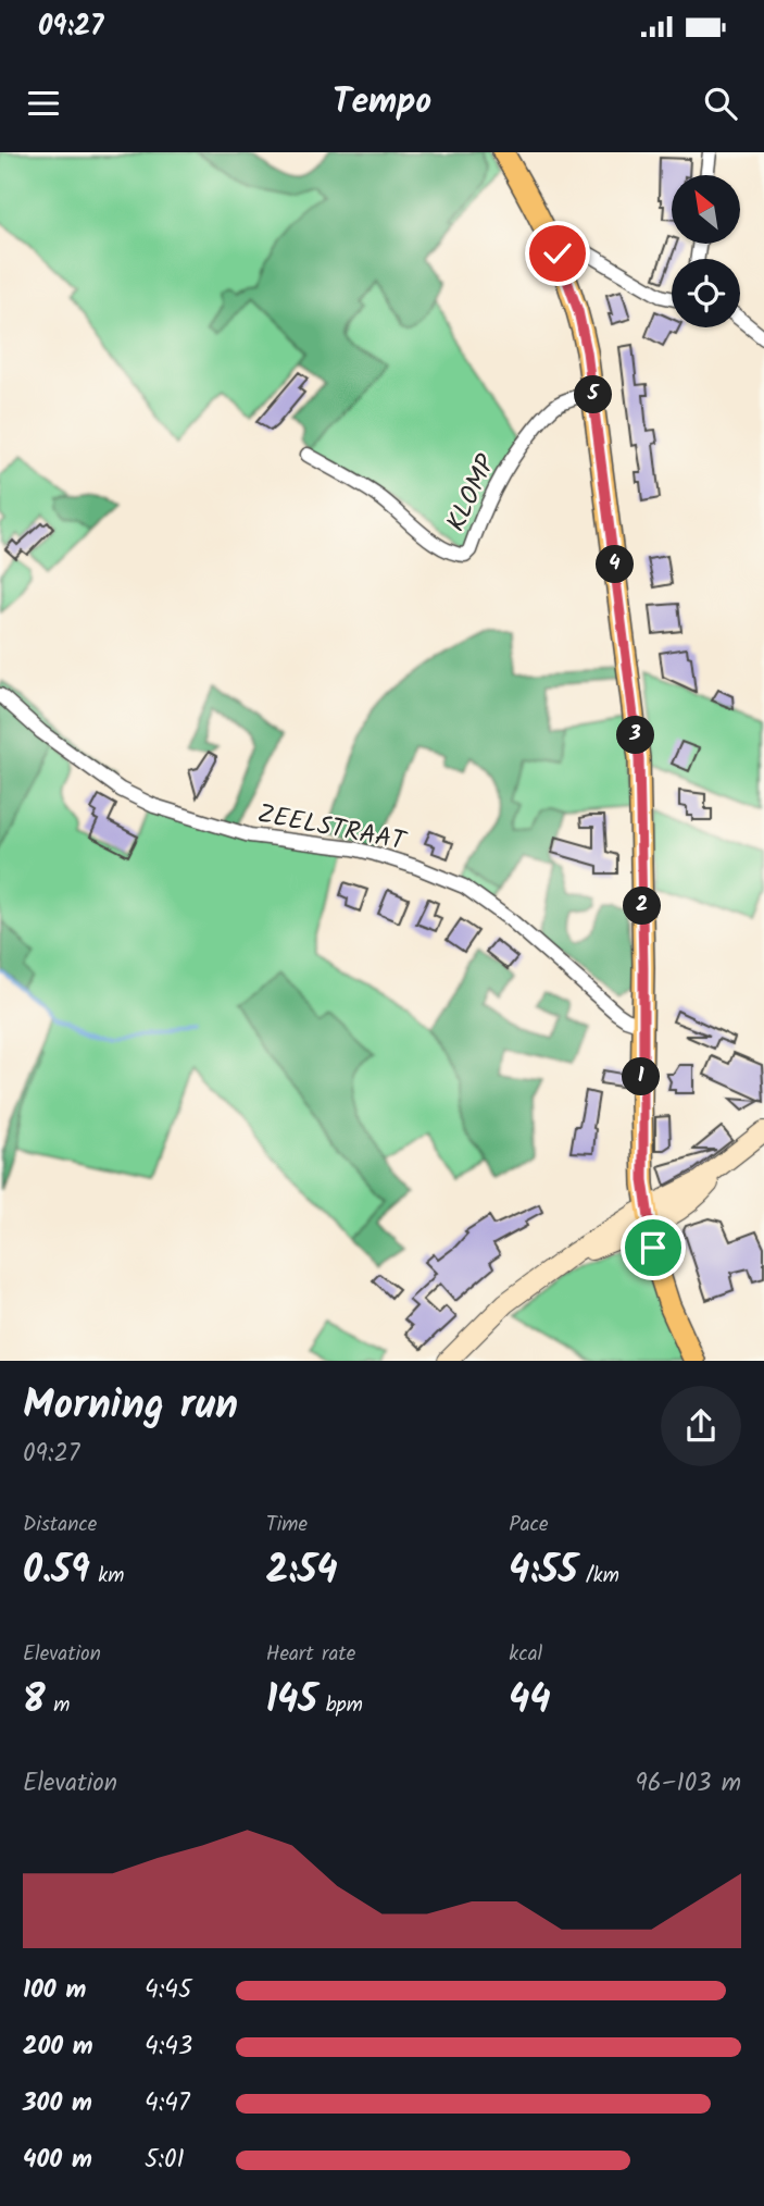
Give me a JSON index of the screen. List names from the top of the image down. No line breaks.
{"streets":{"street":["KLOMP","ZEELSTRAAT"]},"north":"top left","page":{"status":"09:27","header":"Tempo","pins":["5","4","3","2","1"],"heading":["Morning run","09:27"],"stats":[["Distance","0.59 km"],["Time","2:54"],["Pace","4:55 /km"],["Elevation","8 m"],["Heart rate","145 bpm"],["kcal","44"]],"chart":["Elevation","96–103 m"],"list":[{"name":"100 m","note":"4:45"},{"name":"200 m","note":"4:43"},{"name":"300 m","note":"4:47"},{"name":"400 m","note":"5:01"}]}}
